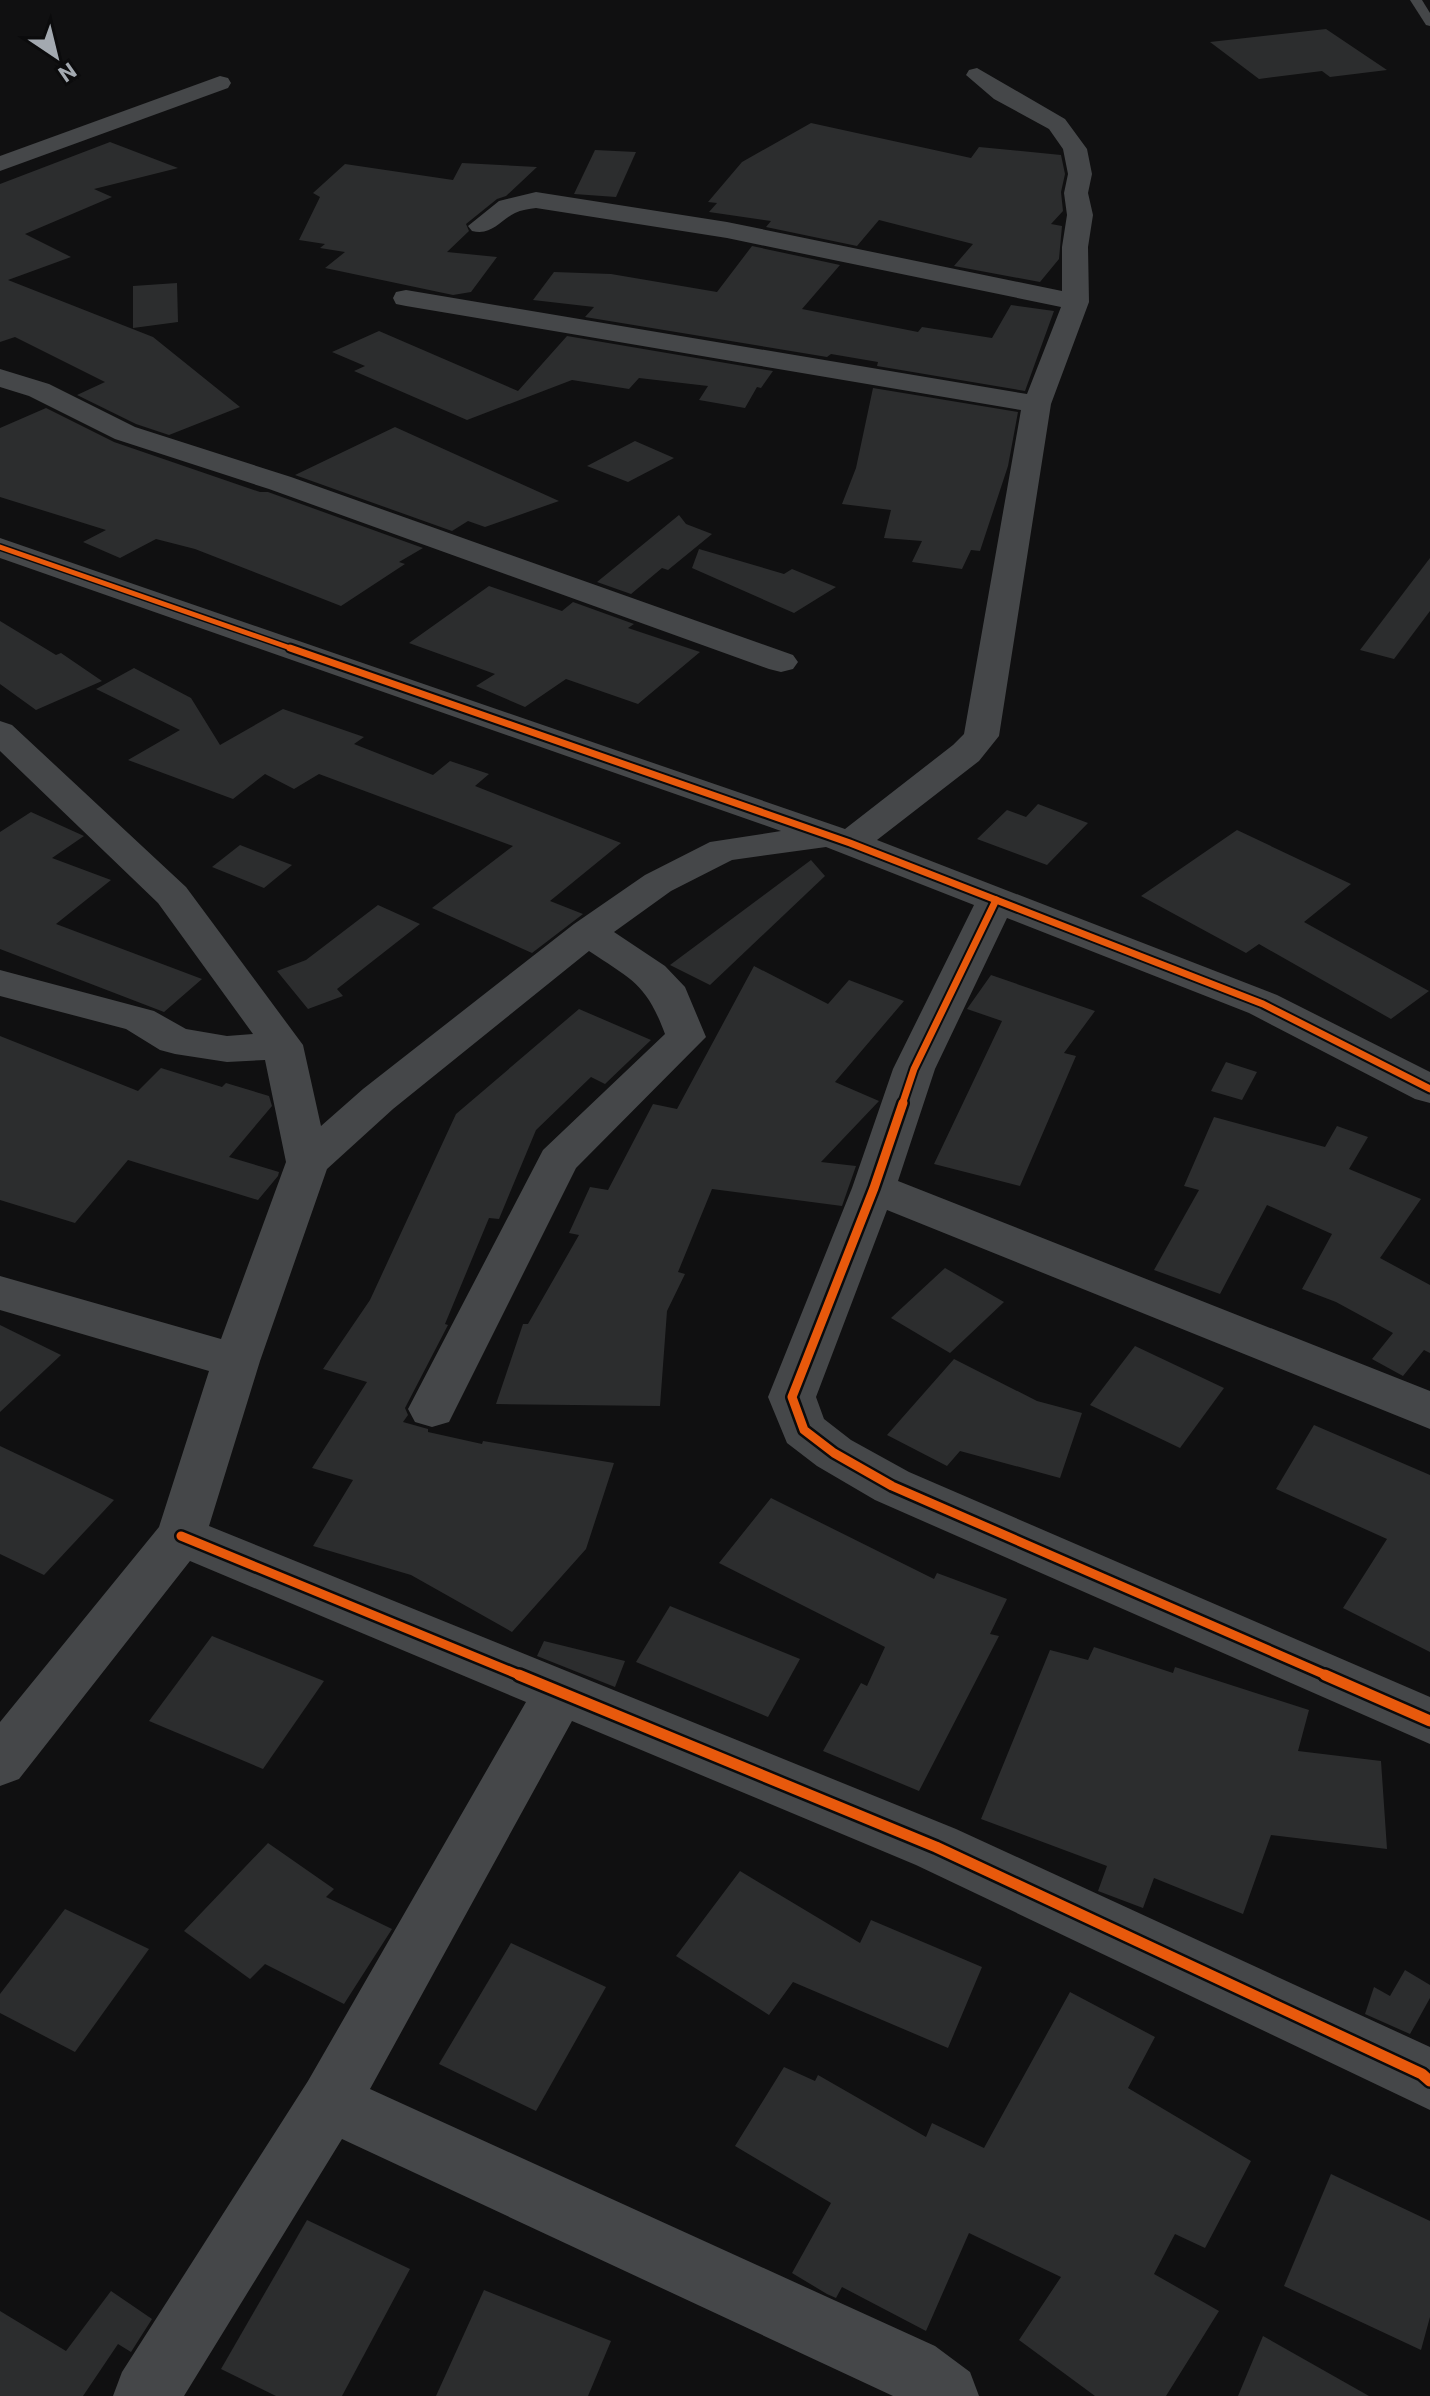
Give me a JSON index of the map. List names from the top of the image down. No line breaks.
{"north":"bottom right"}
